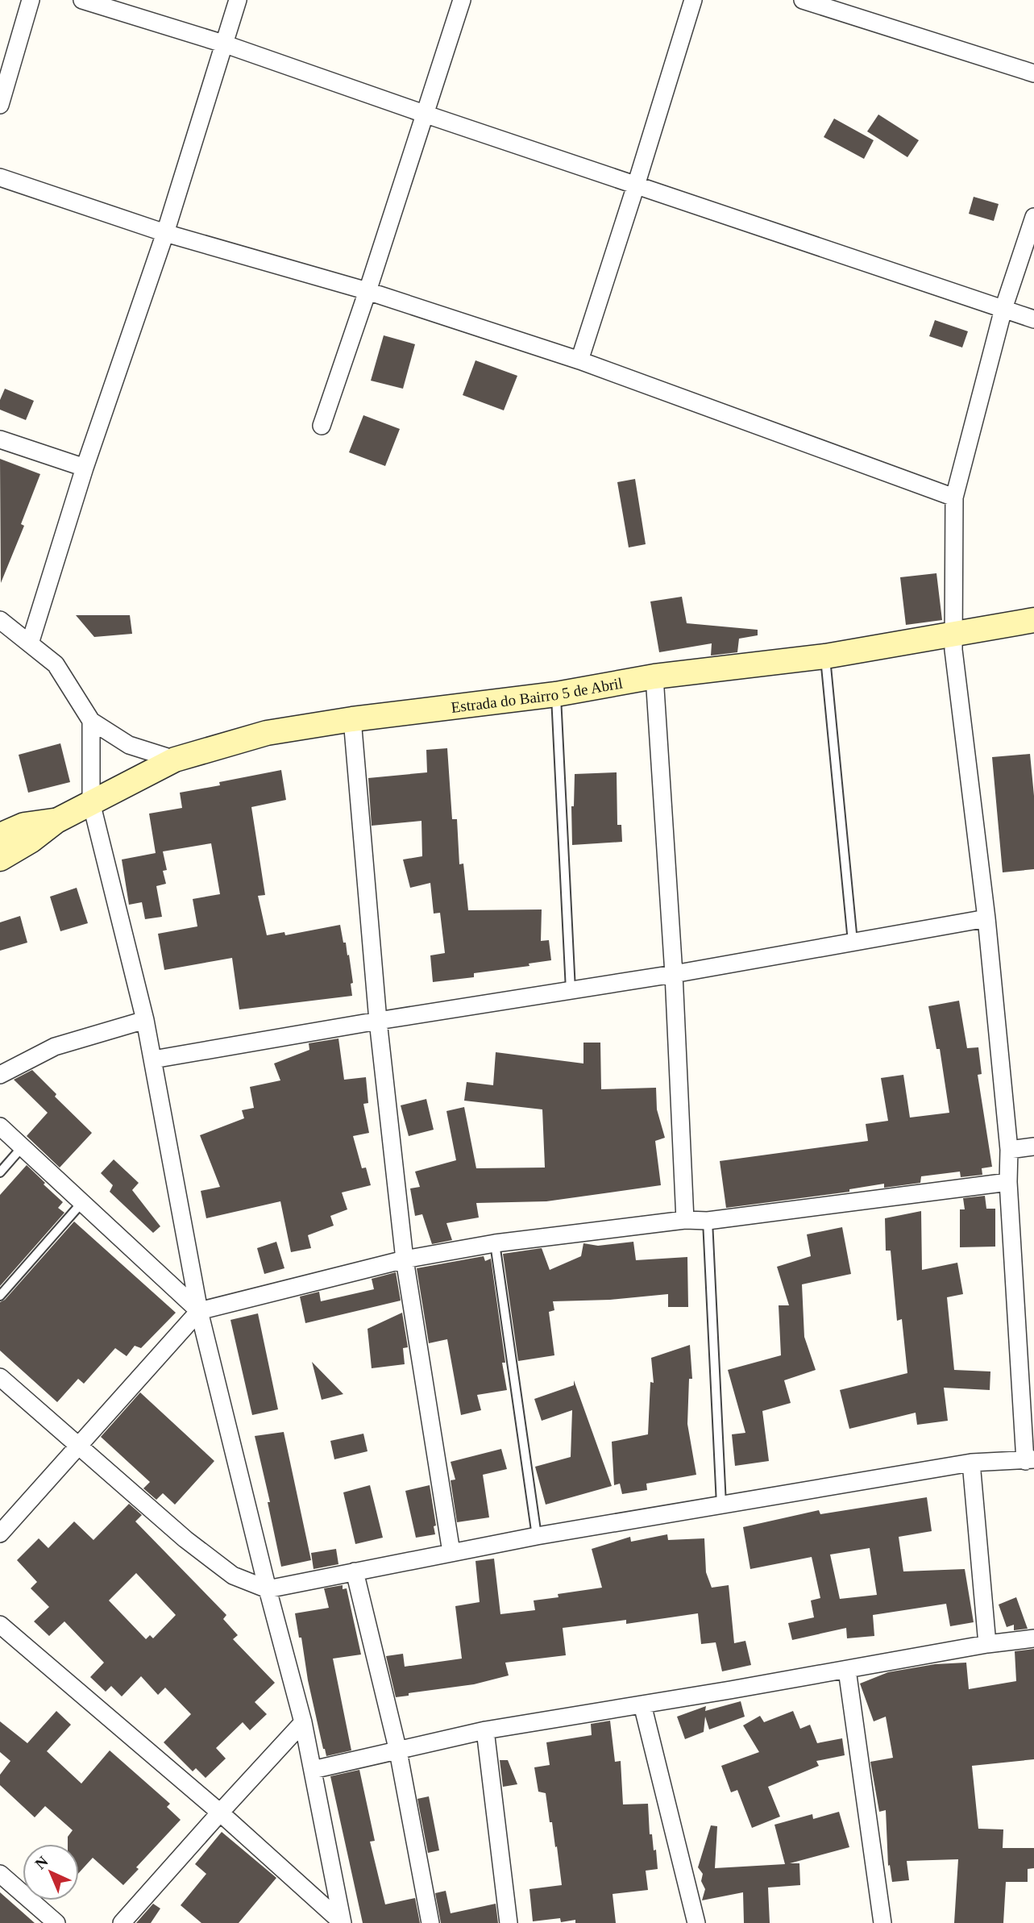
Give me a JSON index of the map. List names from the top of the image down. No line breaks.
{"streets":{"street":["Estrada do Bairro 5 de Abril"]},"north":"top left"}
